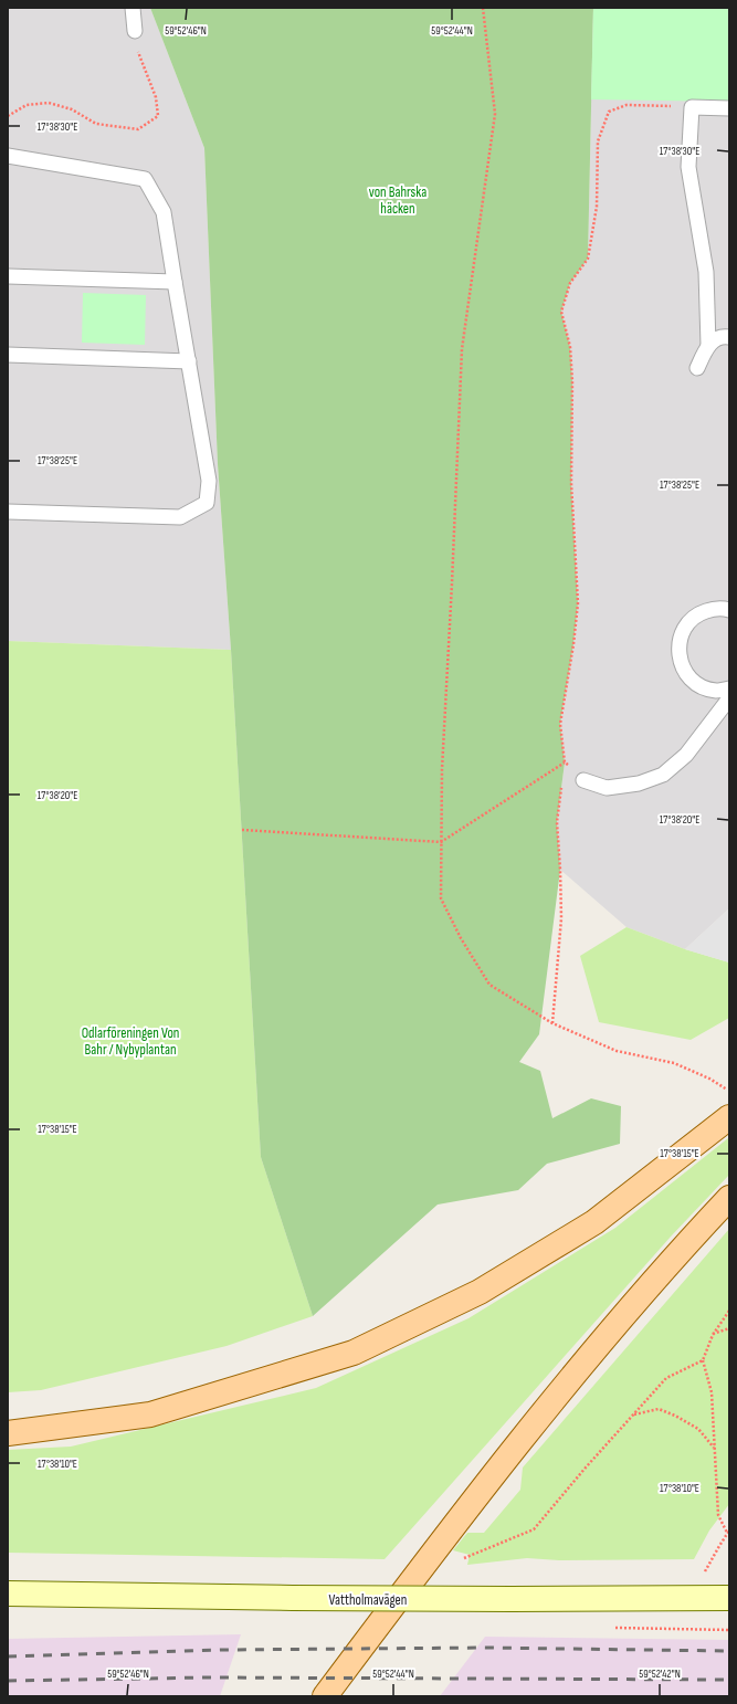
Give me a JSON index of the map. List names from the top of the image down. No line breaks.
{"streets":{"main road":["Vattholmavägen"]},"parks":["von Bahrska häcken","Odlarföreningen Von Bahr / Nybyplantan"],"coordinates":["59°52'46\"N","59°52'44\"N","17°38'30\"E","17°38'25\"E","17°38'20\"E","17°38'15\"E","17°38'10\"E","59°52'42\"N"]}
